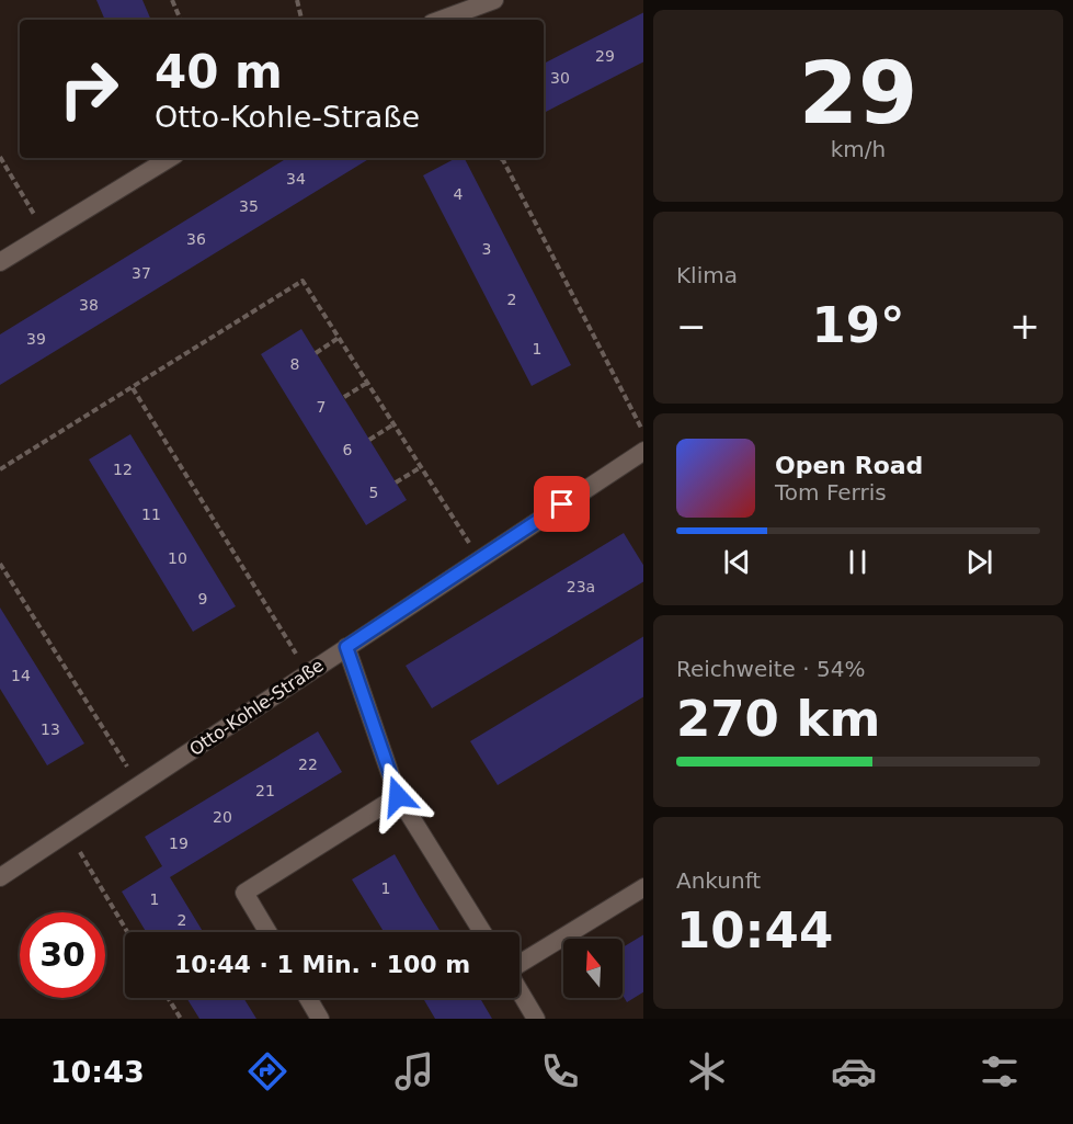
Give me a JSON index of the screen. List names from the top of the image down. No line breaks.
{"streets":{"street":["Otto-Kohle-Straße"]},"house_numbers":["29","30","34","4","35","36","3","37","2","38","39","1","8","7","6","12","5","11","10","23a","9","14","13","22","21","20","19","1","1","2"],"north":"top","page":{"tile":[["29","km/h"],"Klima",["Reichweite · 54%","270 km"],["Ankunft","10:44"]],"turn":["40 m","Otto-Kohle-Straße"],"heat":["−","19°","+"],"song":["Open Road","Tom Ferris"],"limit":"30","trip":"10:44 · 1 Min. · 100 m","tabs":"10:43"}}
